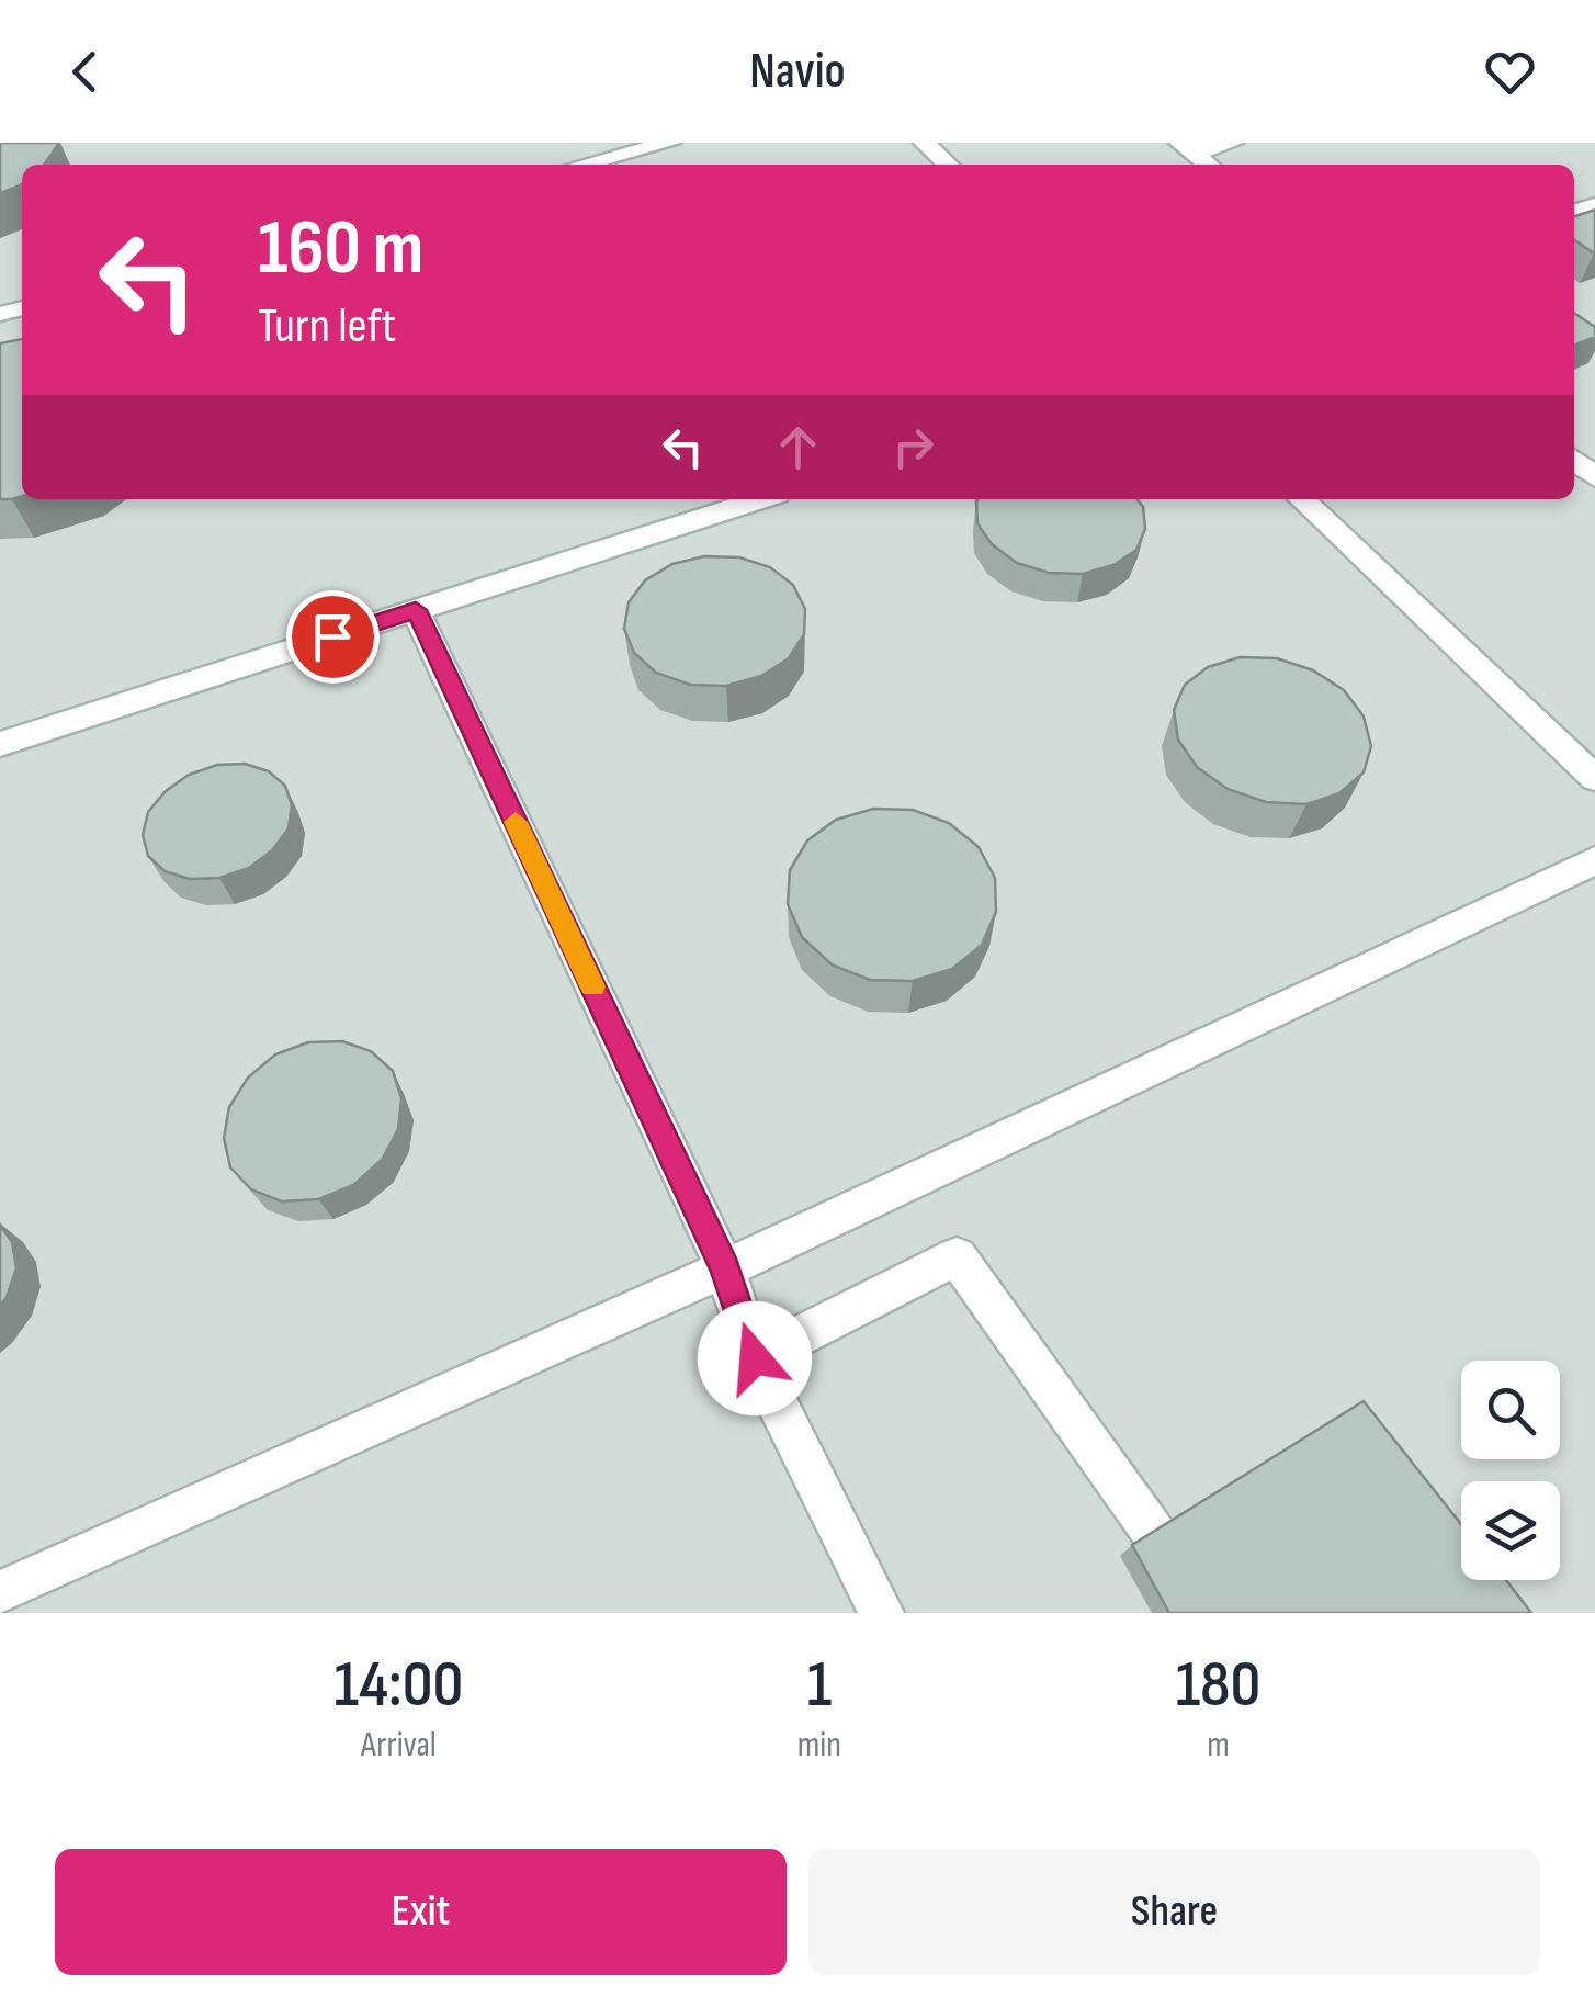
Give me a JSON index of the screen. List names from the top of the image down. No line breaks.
{"page":{"header":"Navio","turn":["160 m","Turn left"],"eta":["14:00","Arrival","1","min","180","m"],"buttons":["Exit","Share"]}}
